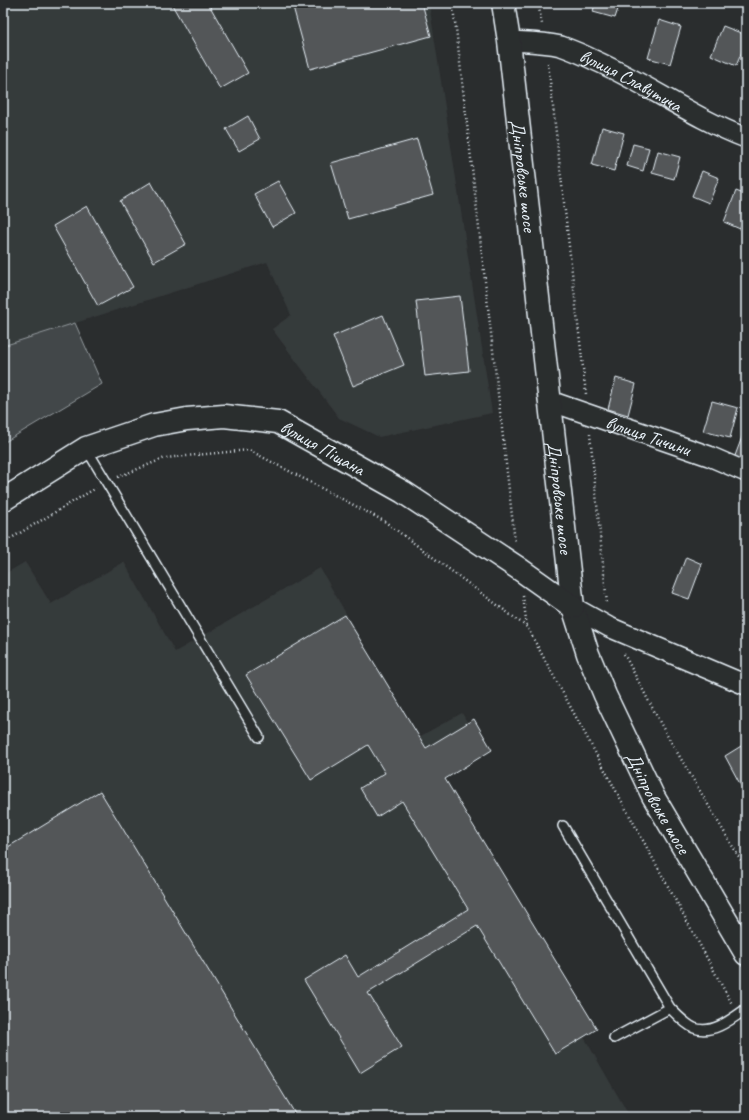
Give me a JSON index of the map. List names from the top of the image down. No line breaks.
{"streets":{"street":["вулиця Славутича","Дніпровське шосе","вулиця Тичини","вулиця Піщана"]},"crossings":[["вулиця Славутича","Дніпровське шосе"],["Дніпровське шосе","вулиця Тичини"],["Дніпровське шосе","вулиця Піщана"]]}
